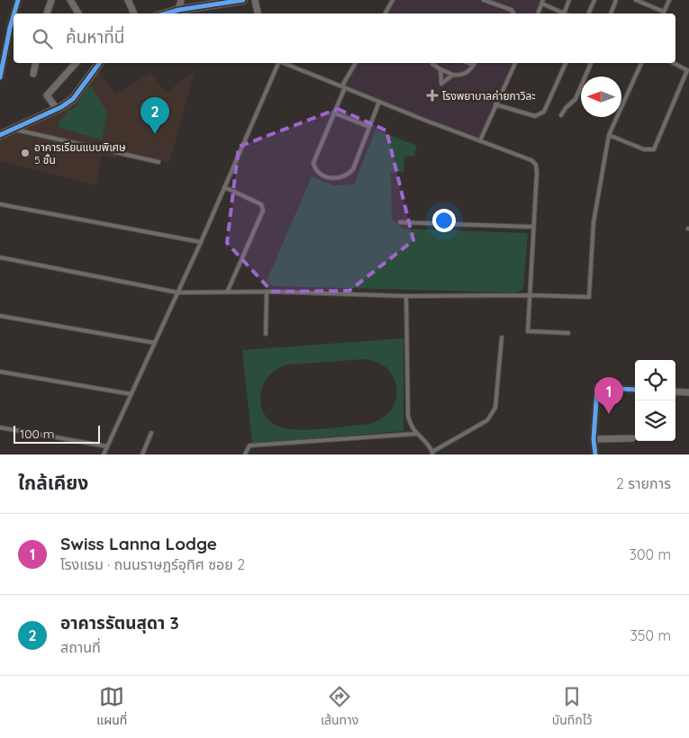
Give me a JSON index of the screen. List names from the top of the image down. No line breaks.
{"places":{"health":["โรงพยาบาลค่ายกาวิละ"],"other":["อาคารเรียนแบบพิเศษ 5 ชั้น"]},"scale_bar":"100 m","north":"left","page":{"search":"ค้นหาที่นี่","pins":["2","1"],"scale":"100 m","heading":["ใกล้เคียง","2 รายการ"],"list":[{"mark":"1","name":"Swiss Lanna Lodge","note":"โรงแรม · ถนนราษฎร์อุทิศ ซอย 2","value":"300 m"},{"mark":"2","name":"อาคารรัตนสุดา 3","note":"สถานที่","value":"350 m"}],"nav":["แผนที่","เส้นทาง","บันทึกไว้"]}}
